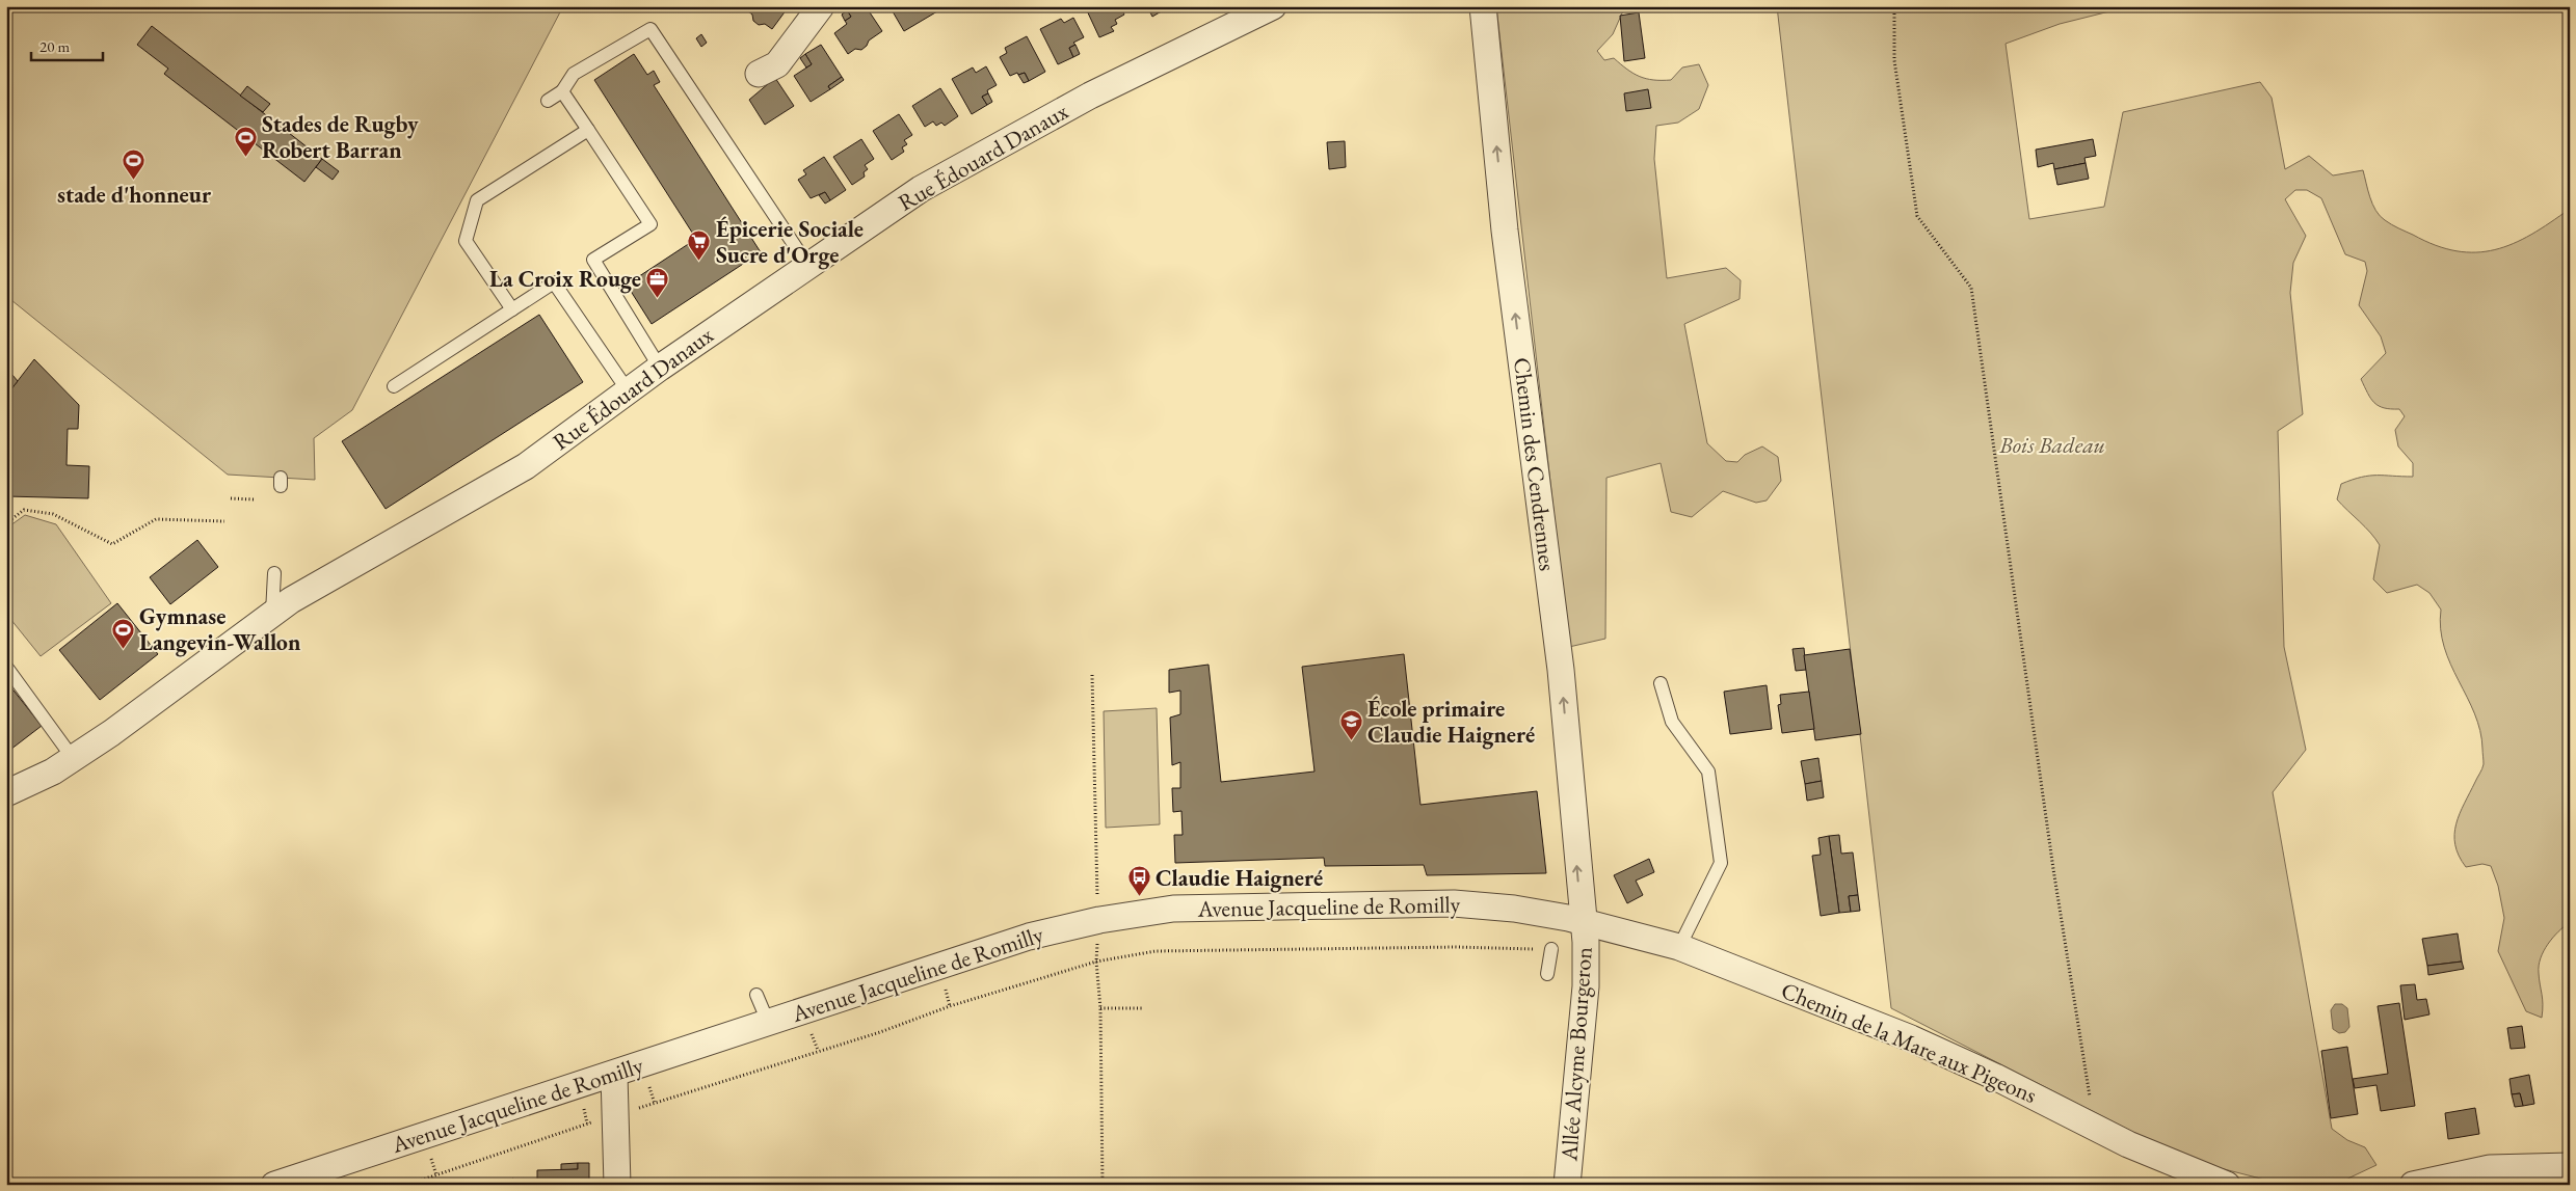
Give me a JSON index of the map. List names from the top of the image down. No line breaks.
{"streets":{"street":["Rue Édouard Danaux","Chemin des Cendrennes","Avenue Jacqueline de Romilly","Chemin de la Mare aux Pigeons","Allée Alcyme Bourgeron"]},"crossings":[["Chemin des Cendrennes","Avenue Jacqueline de Romilly"],["Chemin des Cendrennes","Chemin de la Mare aux Pigeons"],["Chemin des Cendrennes","Allée Alcyme Bourgeron"],["Avenue Jacqueline de Romilly","Chemin de la Mare aux Pigeons"],["Avenue Jacqueline de Romilly","Allée Alcyme Bourgeron"],["Chemin de la Mare aux Pigeons","Allée Alcyme Bourgeron"]],"one_way":["Chemin des Cendrennes"],"parks":["Bois Badeau"],"places":{"sports":["Stades de Rugby Robert Barran","stade d'honneur","Gymnase Langevin-Wallon"],"supermarket":["Épicerie Sociale Sucre d'Orge"],"office":["La Croix Rouge"],"school or university":["École primaire Claudie Haigneré"],"bus stop":["Claudie Haigneré"]},"scale_bar":"20 m"}
